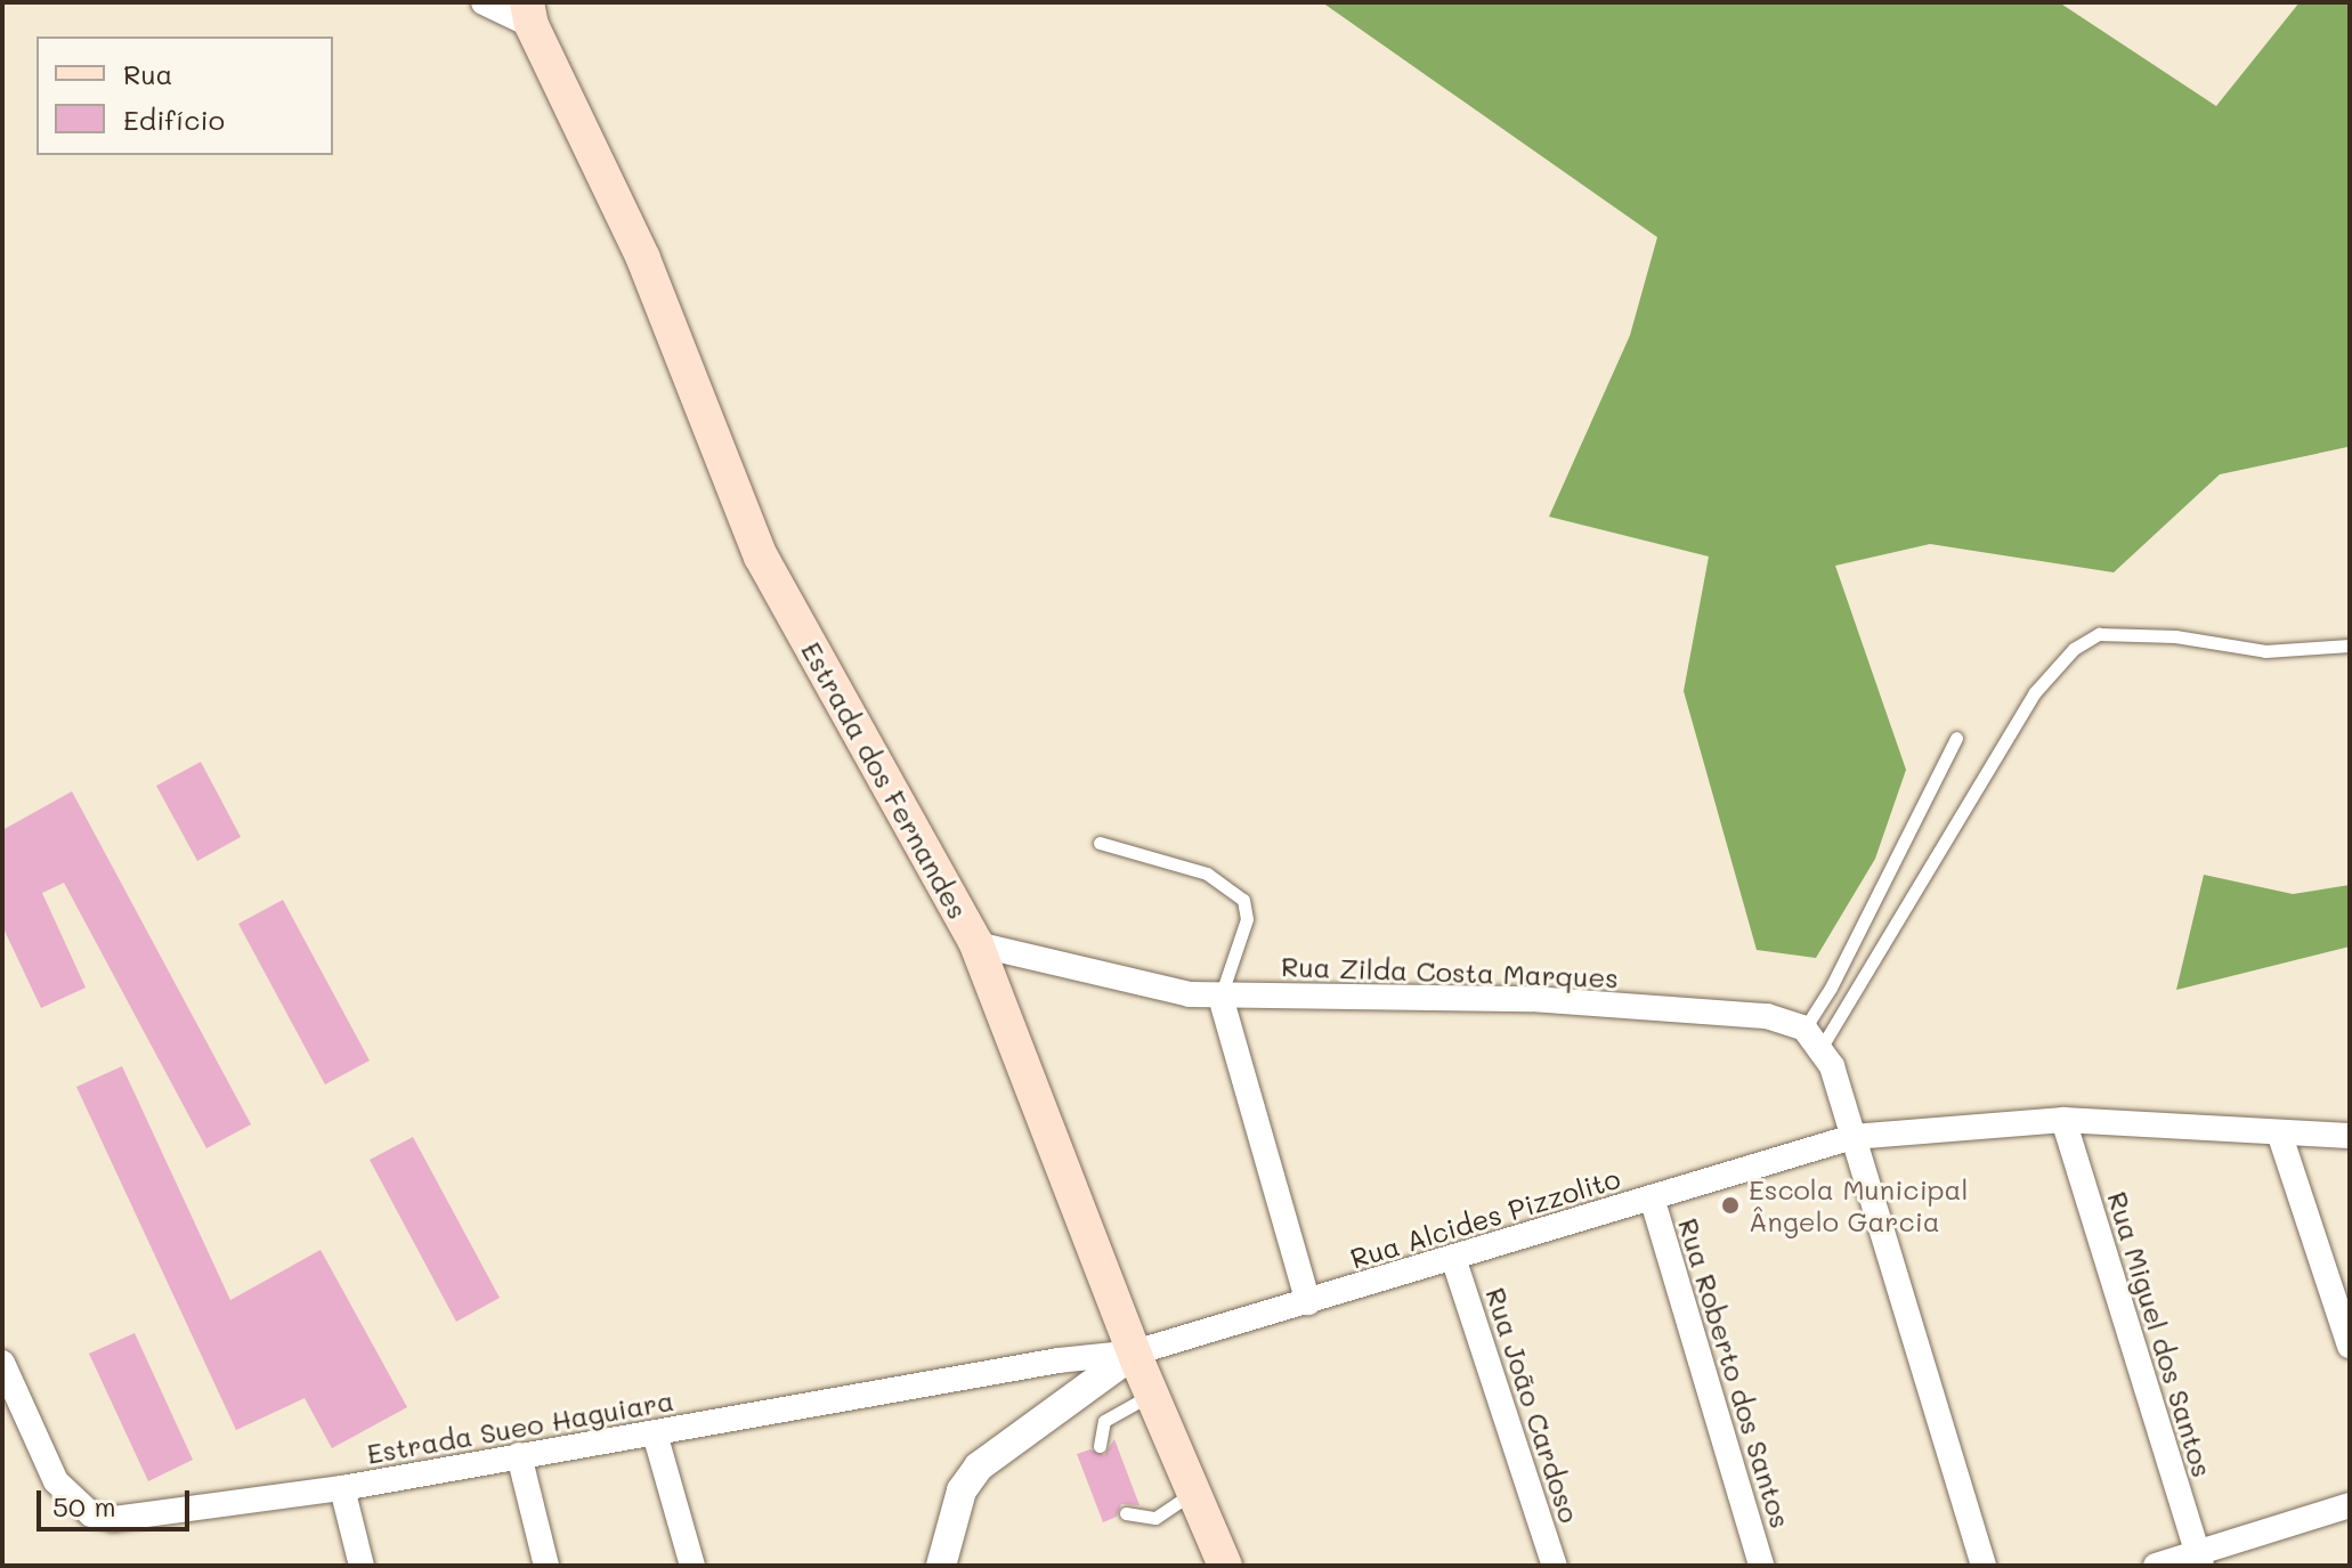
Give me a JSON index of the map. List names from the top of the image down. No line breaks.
{"streets":{"main road":["Estrada dos Fernandes"],"street":["Rua Zilda Costa Marques","Rua Alcides Pizzolito","Rua Miguel dos Santos","Rua Roberto dos Santos","Rua João Cardoso","Estrada Sueo Haguiara"]},"crossings":[["Estrada dos Fernandes","Rua Zilda Costa Marques"],["Estrada dos Fernandes","Rua Alcides Pizzolito"],["Estrada dos Fernandes","Estrada Sueo Haguiara"],["Rua Alcides Pizzolito","Rua Miguel dos Santos"],["Rua Alcides Pizzolito","Rua Roberto dos Santos"],["Rua Alcides Pizzolito","Rua João Cardoso"],["Rua Alcides Pizzolito","Estrada Sueo Haguiara"]],"places":["Escola Municipal Ângelo Garcia"],"legend":["Rua","Edifício"],"scale_bar":"50 m"}
